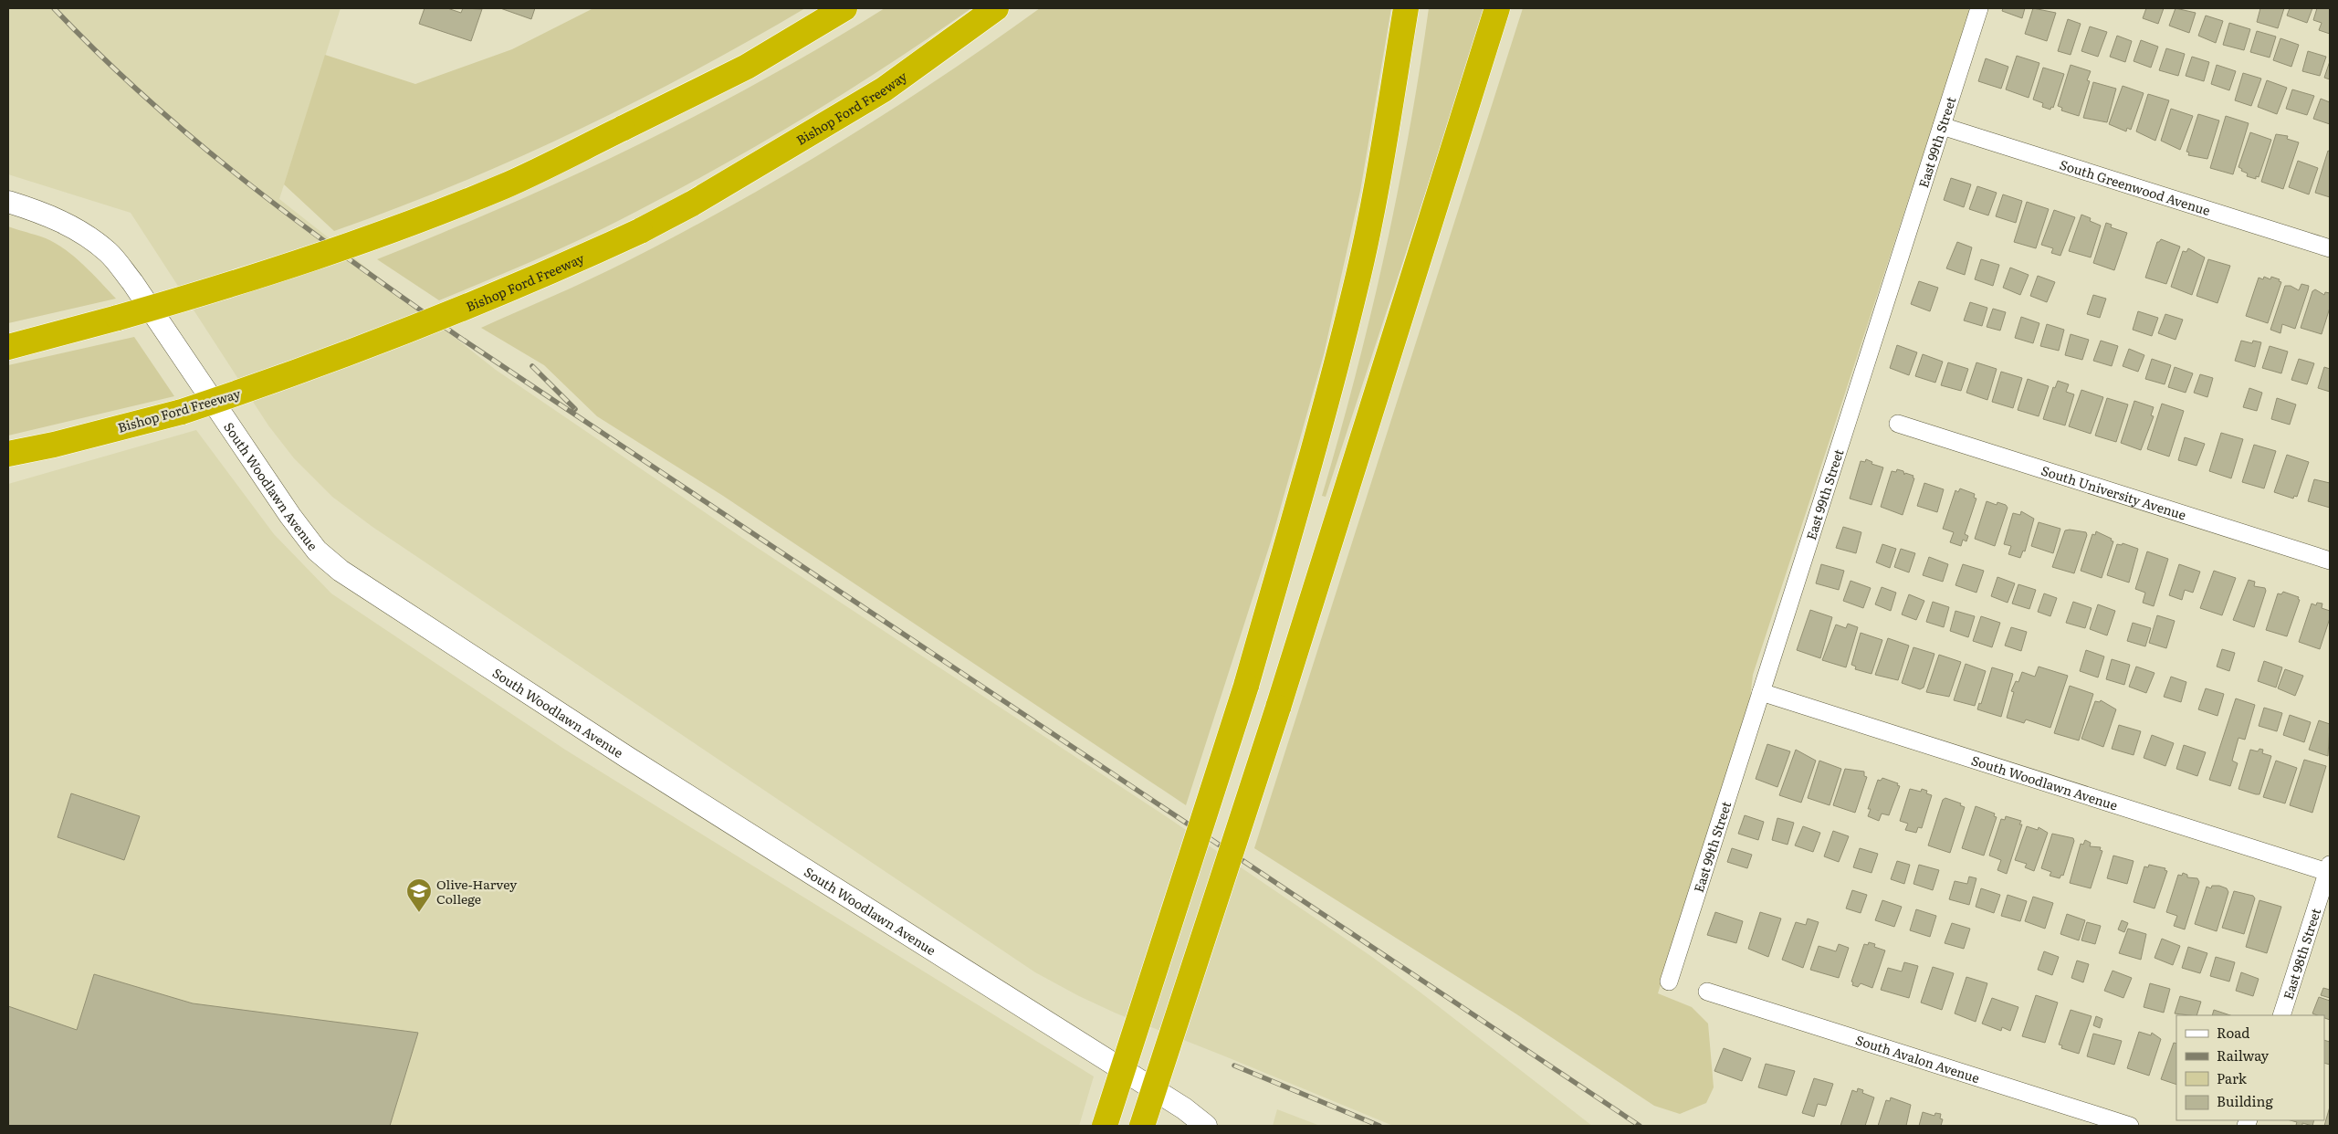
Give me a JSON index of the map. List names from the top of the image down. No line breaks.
{"streets":{"highway":["Bishop Ford Freeway"],"street":["East 99th Street","South Greenwood Avenue","South Woodlawn Avenue","South University Avenue","East 98th Street","South Avalon Avenue"]},"crossings":[["East 99th Street","South Greenwood Avenue"],["East 99th Street","South Woodlawn Avenue"],["South Woodlawn Avenue","East 98th Street"]],"places":{"school or university":["Olive-Harvey College"]},"legend":["Road","Railway","Park","Building"]}
